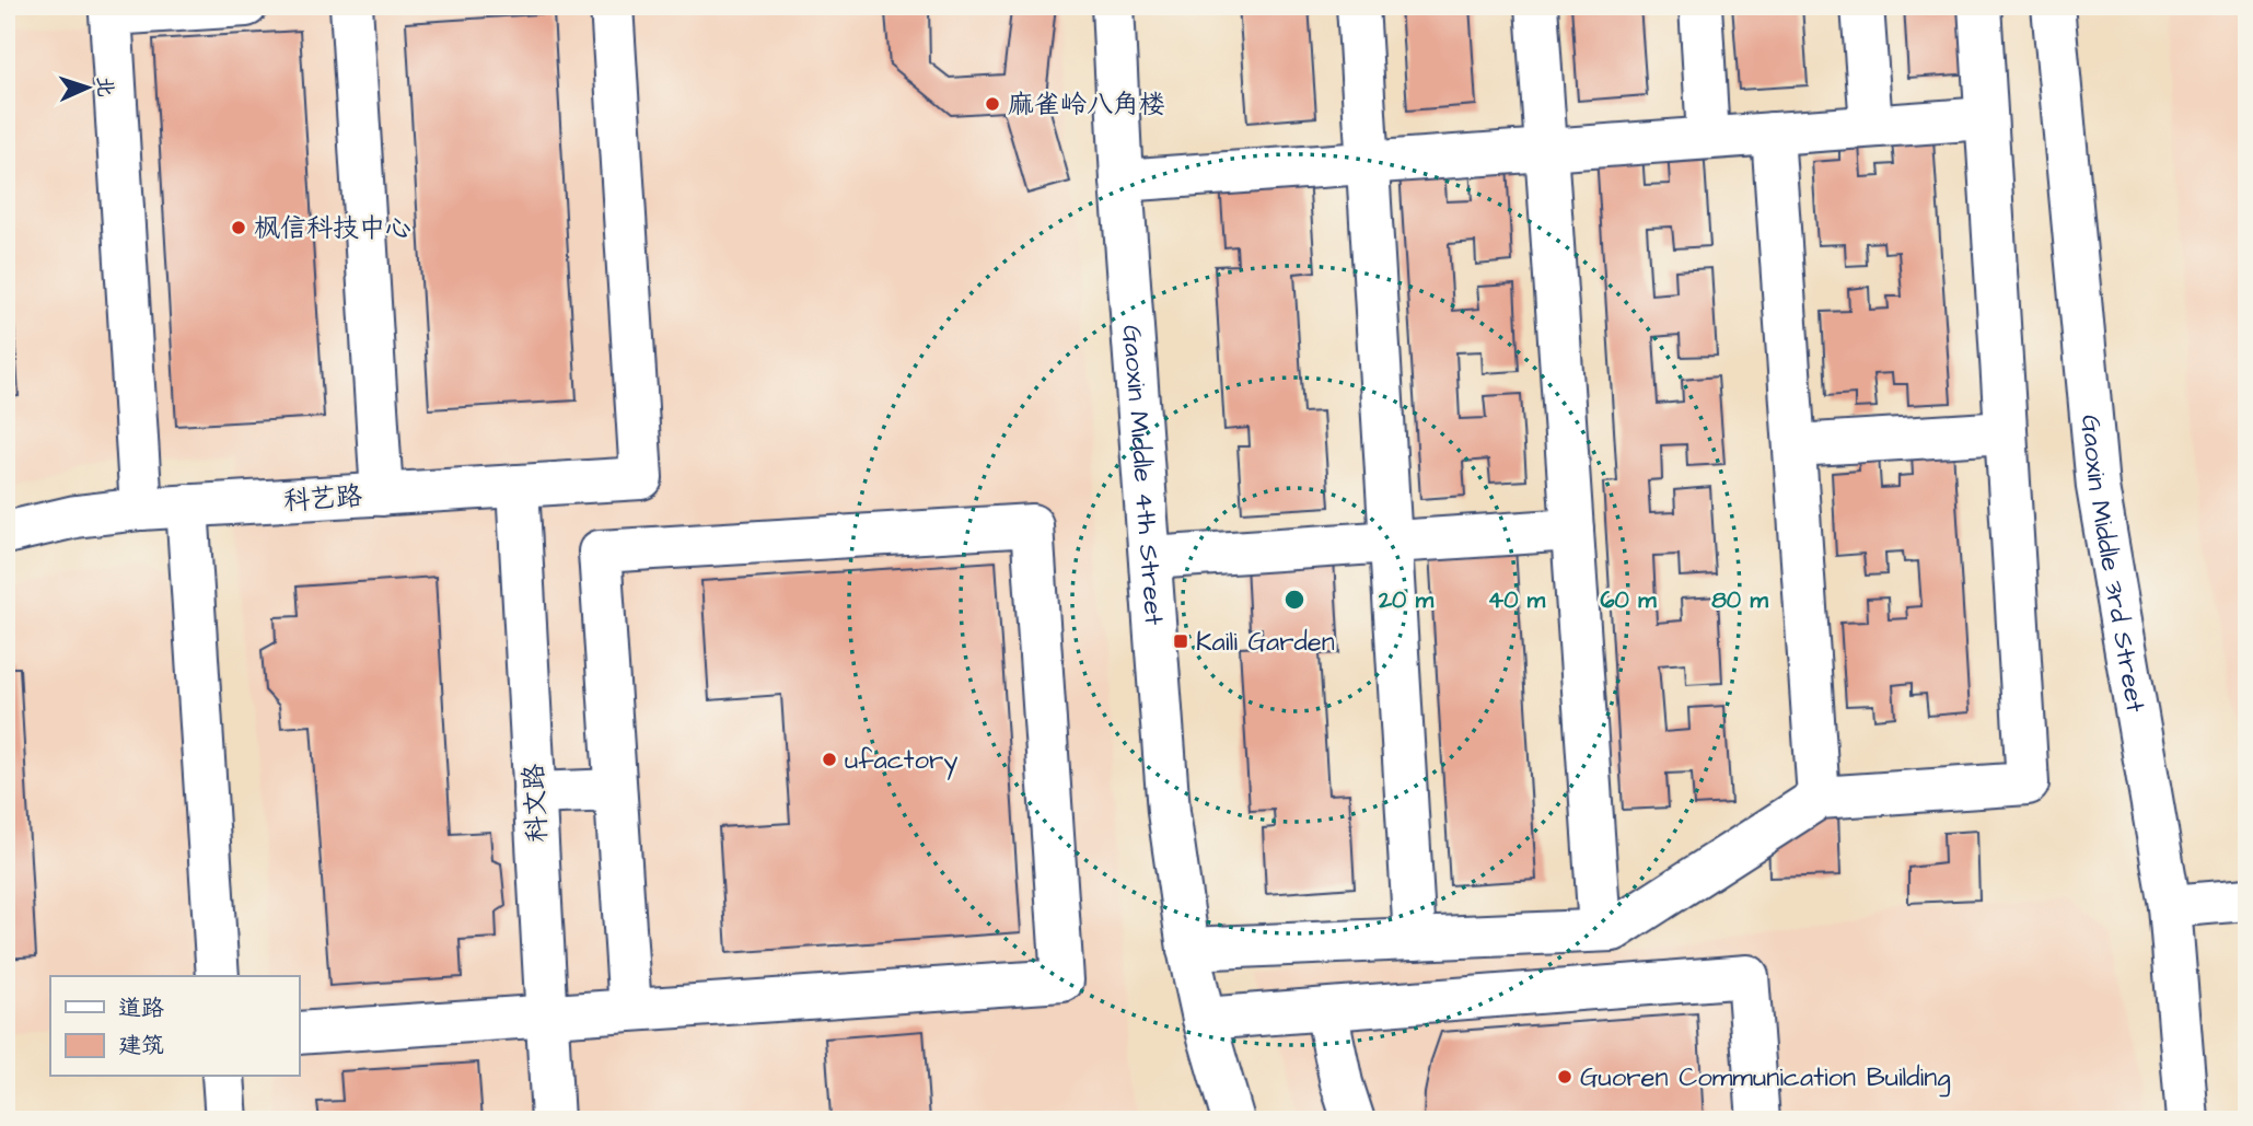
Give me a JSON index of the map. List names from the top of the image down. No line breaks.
{"streets":{"street":["Gaoxin Middle 4th Street","科艺路","Gaoxin Middle 3rd Street","科文路"]},"crossings":[["科艺路","科文路"]],"places":{"other":["麻雀岭八角楼","枫信科技中心","ufactory","Guoren Communication Building"],"transit":["Kaili Garden"]},"legend":["道路","建筑"],"north":"right","rings":["20 m","40 m","60 m","80 m"]}
